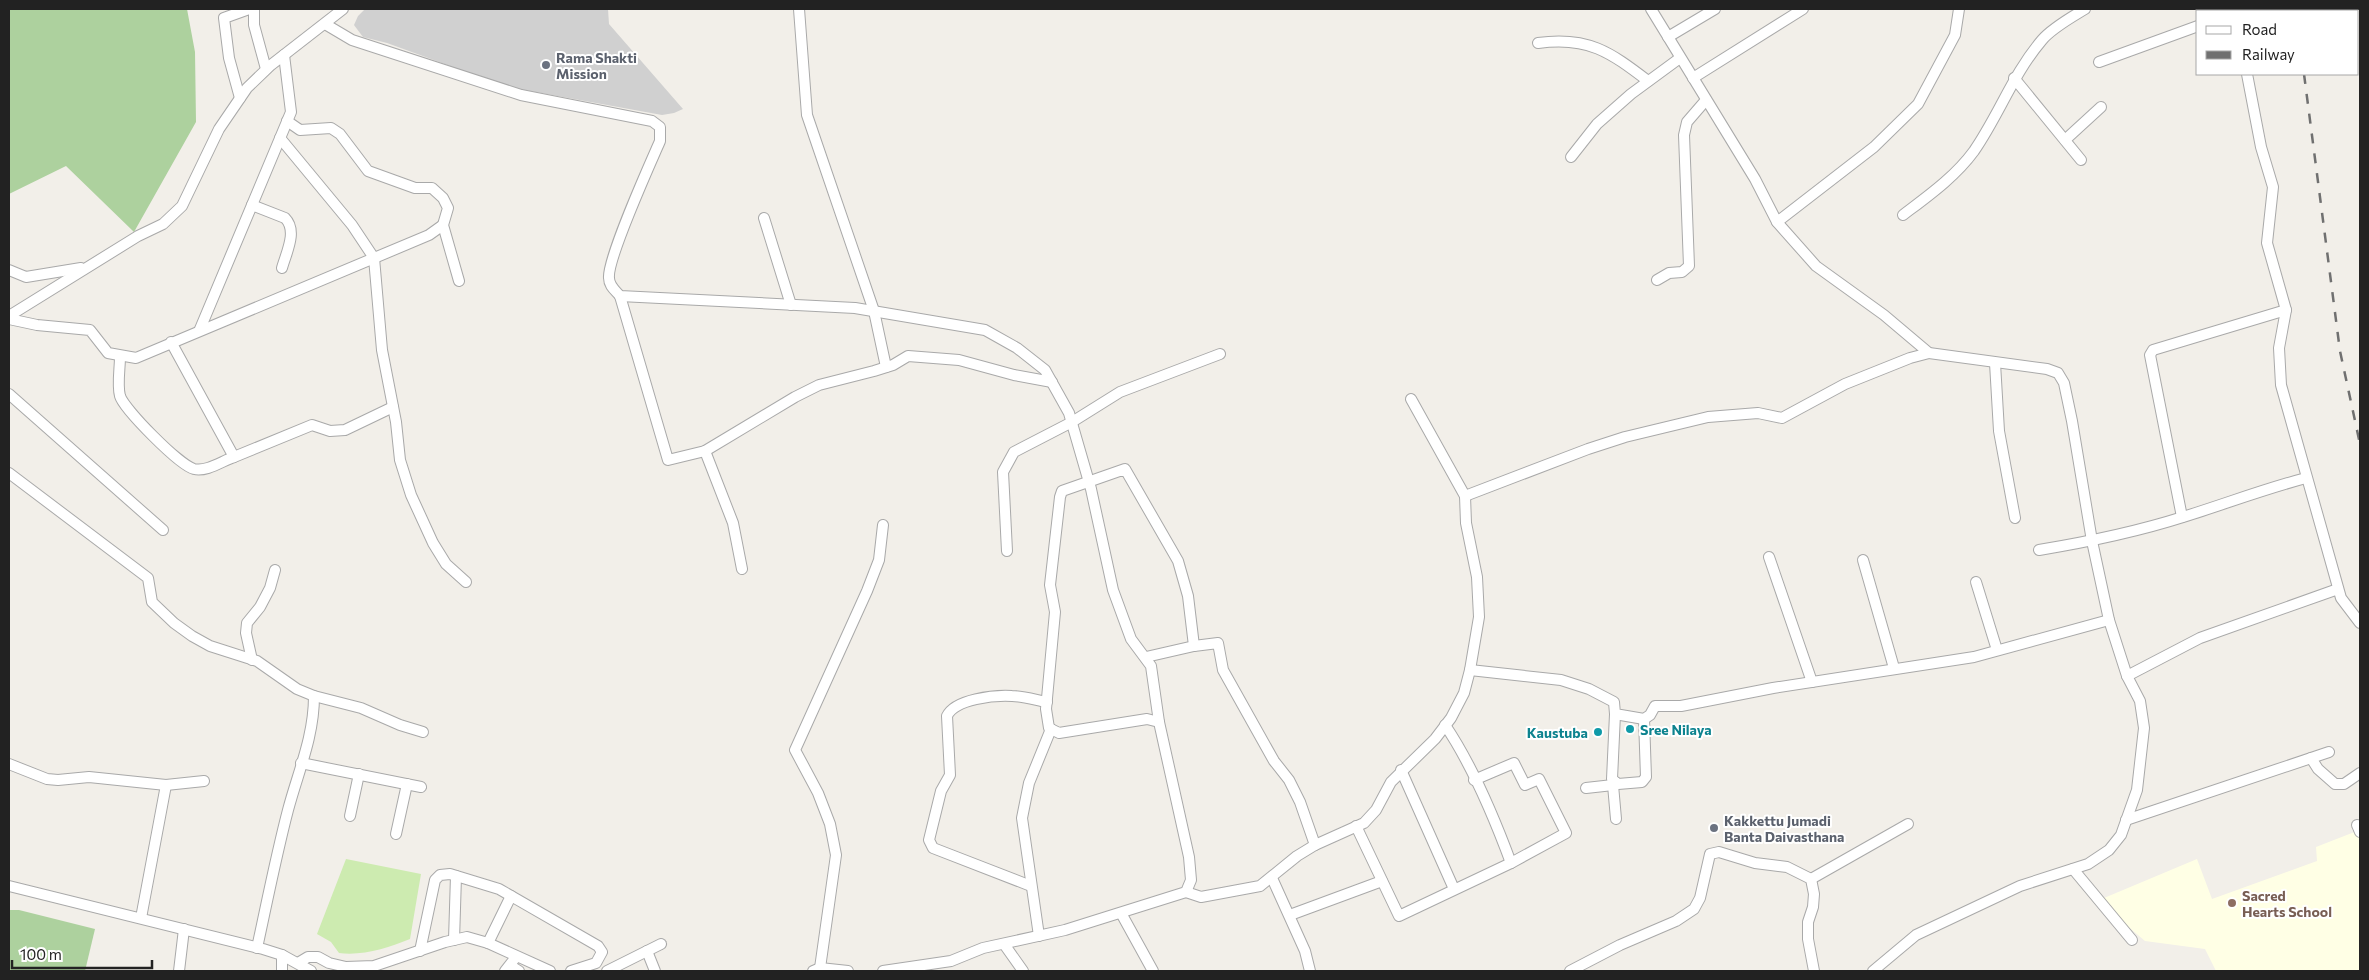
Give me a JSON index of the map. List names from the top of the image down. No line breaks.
{"places":["Rama Shakti Mission","Sree Nilaya","Kaustuba","Kakkettu Jumadi Banta Daivasthana","Sacred Hearts School"],"legend":["Road","Railway"],"scale_bar":"100 m"}
